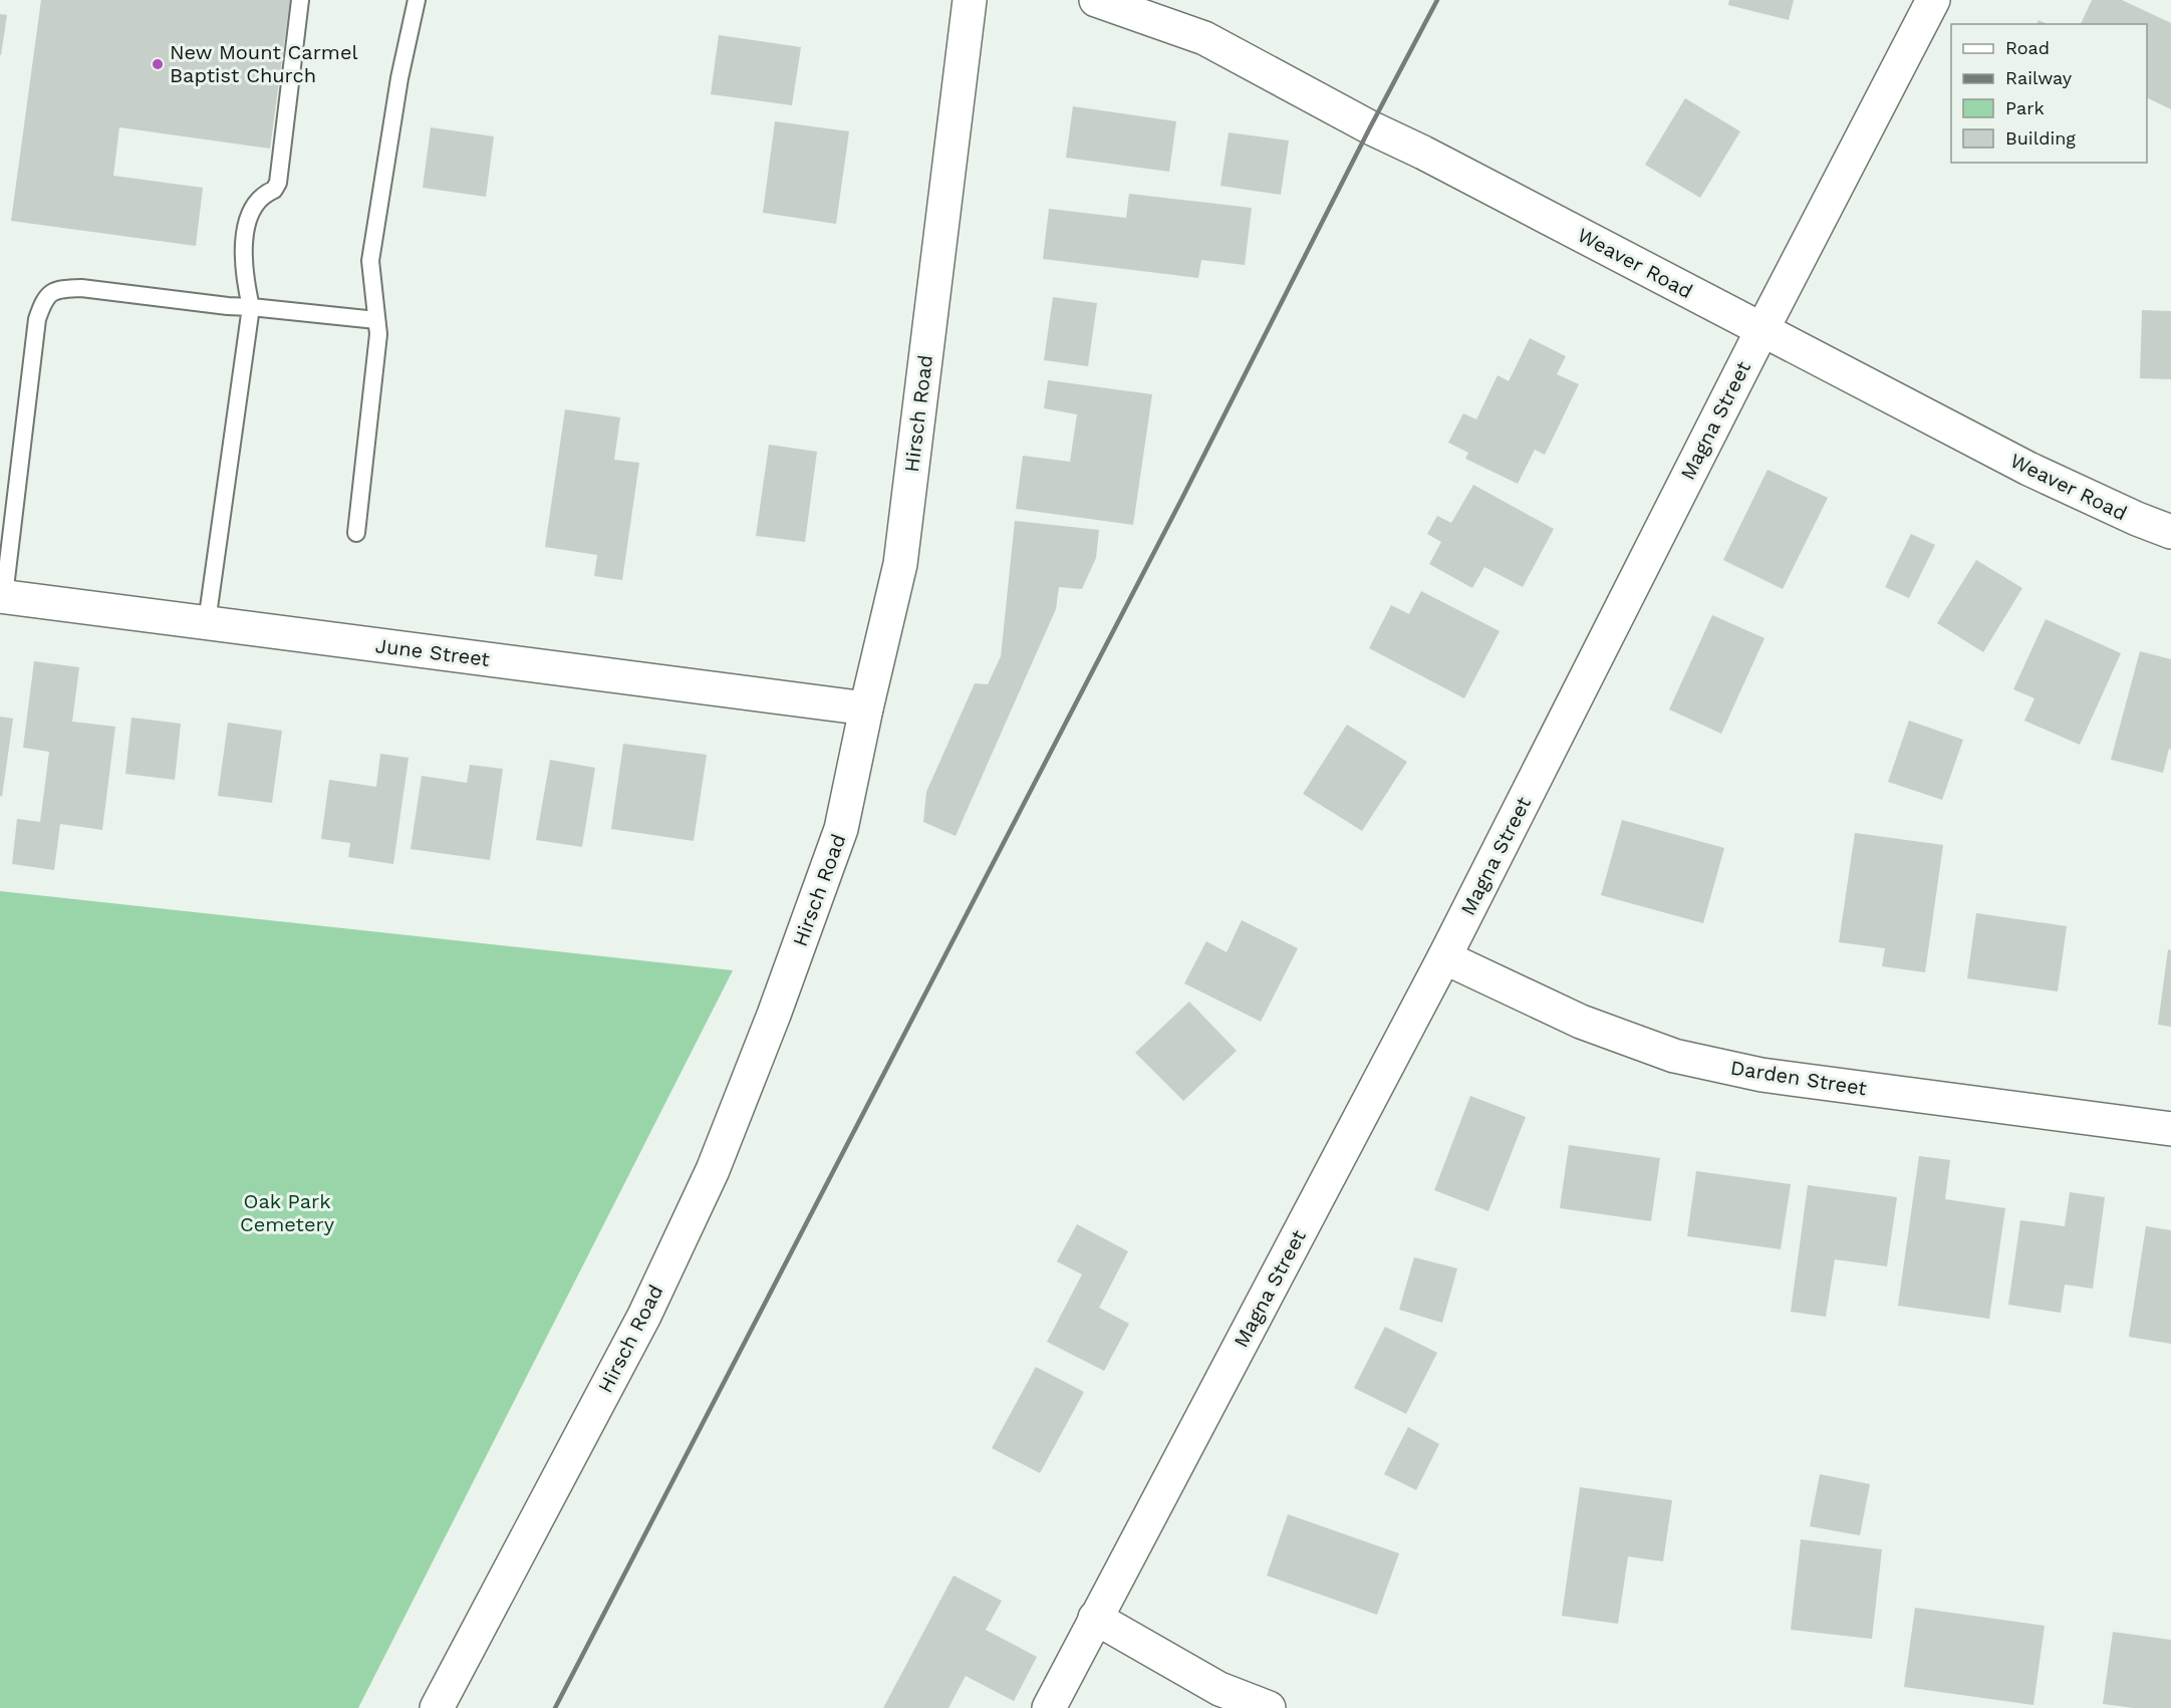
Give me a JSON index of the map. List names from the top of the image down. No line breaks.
{"streets":{"street":["Weaver Road","Hirsch Road","Magna Street","June Street","Darden Street"]},"crossings":[["Weaver Road","Magna Street"],["Hirsch Road","June Street"],["Magna Street","Darden Street"]],"parks":["Oak Park Cemetery"],"places":["New Mount Carmel Baptist Church"],"legend":["Road","Railway","Park","Building"]}
